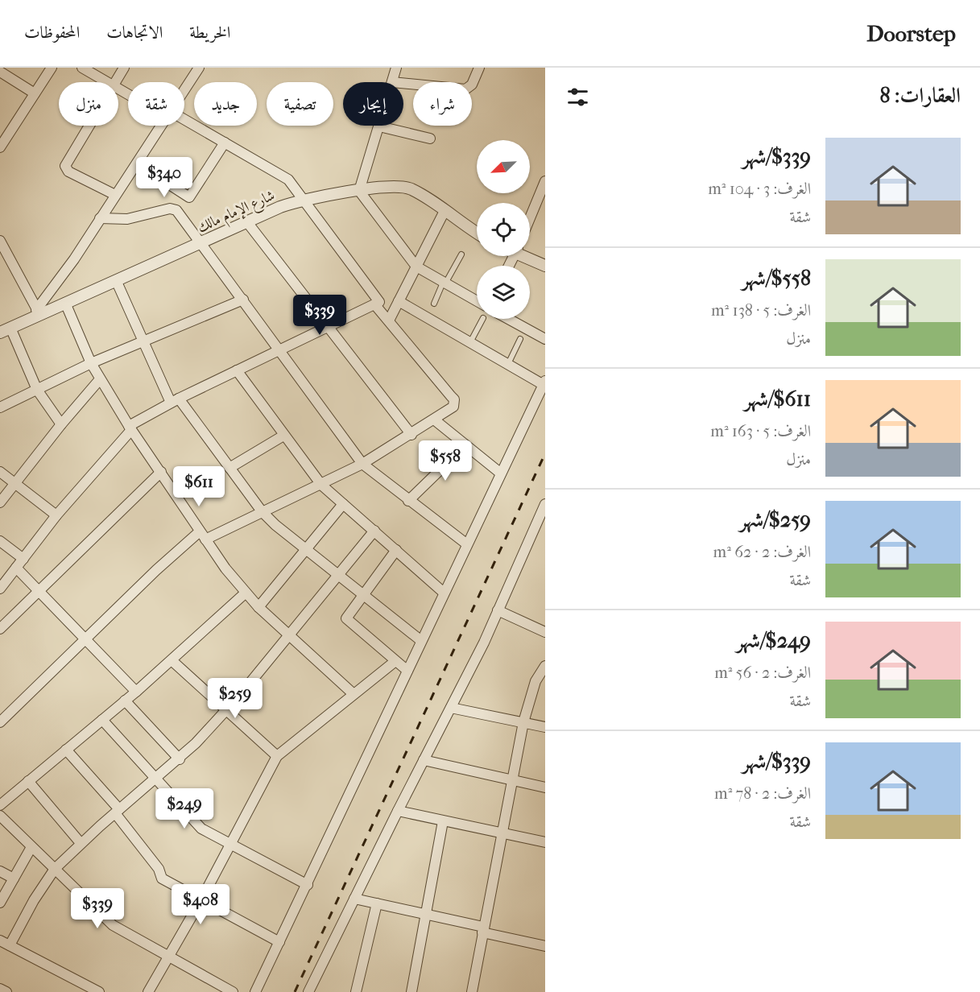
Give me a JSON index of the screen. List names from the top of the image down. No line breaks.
{"streets":{"street":["شارع الإمام مالك"]},"north":"bottom left","page":{"header":"Doorstep","nav":["الخريطة","الاتجاهات","المحفوظات"],"heading":"العقارات: 8","chip":["شراء","إيجار","تصفية","جديد","شقة","منزل"],"list":[{"name":"$339/شهر","note":"الغرف: 3 · 104 m² · شقة"},{"name":"$558/شهر","note":"الغرف: 5 · 138 m² · منزل"},{"name":"$611/شهر","note":"الغرف: 5 · 163 m² · منزل"},{"name":"$259/شهر","note":"الغرف: 2 · 62 m² · شقة"},{"name":"$249/شهر","note":"الغرف: 2 · 56 m² · شقة"},{"name":"$339/شهر","note":"الغرف: 2 · 78 m² · شقة"}],"price":["$340","$339","$558","$611","$259","$249","$408","$339"]}}
